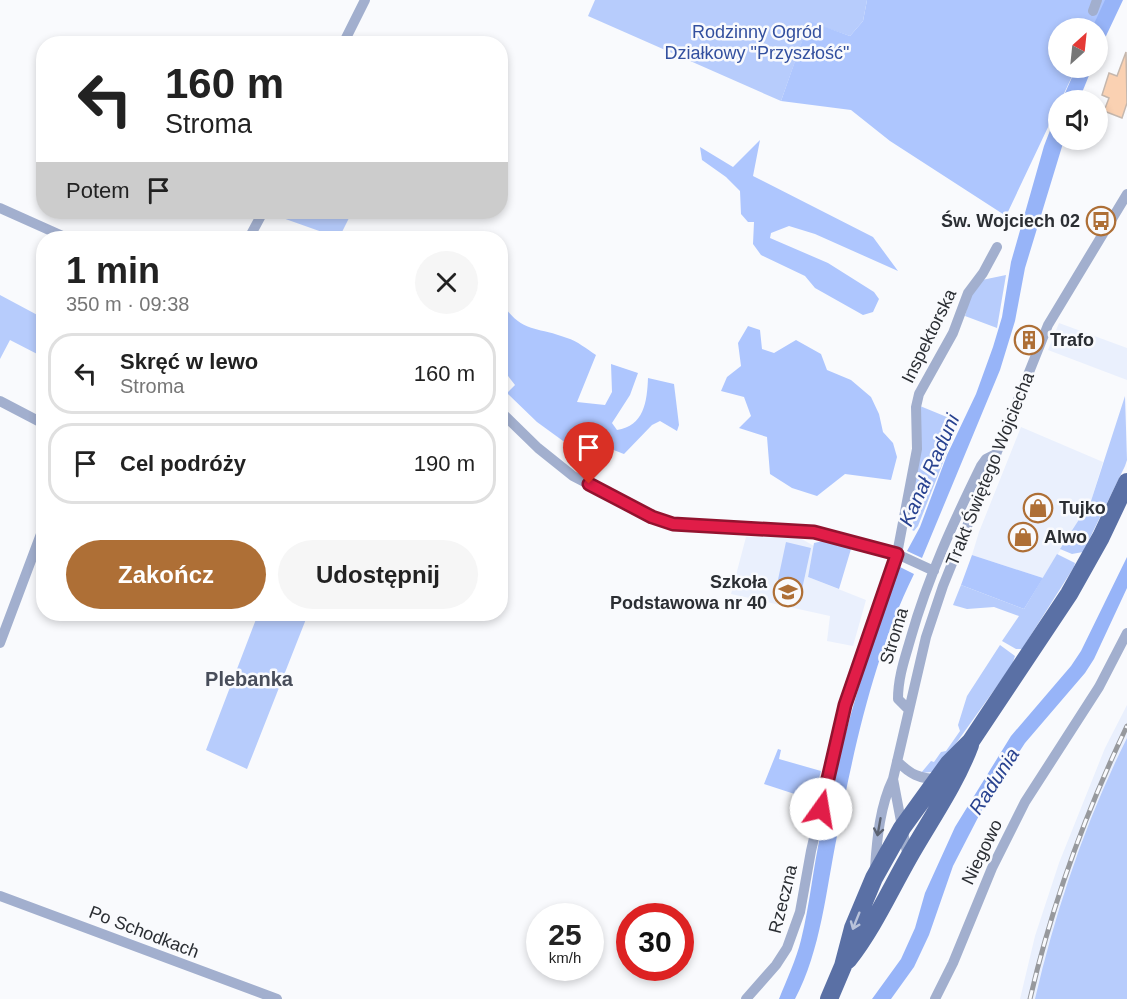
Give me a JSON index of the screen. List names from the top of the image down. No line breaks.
{"streets":{"main road":["Trakt Świętego Wojciecha"],"street":["Inspektorska","Stroma","Niegowo","Rzeczna","Po Schodkach"]},"crossings":[["Inspektorska","Rzeczna"],["Trakt Świętego Wojciecha","Stroma"]],"districts":["Plebanka"],"water":["Kanał Raduni","Radunia"],"parks":["Rodzinny Ogród Działkowy \"Przyszłość\""],"places":{"bus stop":["Św. Wojciech 02"],"building":["Trafo"],"shop":["Tujko","Alwo"],"school or university":["Szkoła Podstawowa nr 40"]},"north":"top right","page":{"turn":["160 m","Stroma"],"then":"Potem","heading":["1 min","350 m · 09:38"],"list":[{"name":"Skręć w lewo","note":"Stroma","value":"160 m"},{"name":"Cel podróży","value":"190 m"}],"buttons":["Zakończ","Udostępnij"],"speed":"25 km/h","limit":"30"}}
